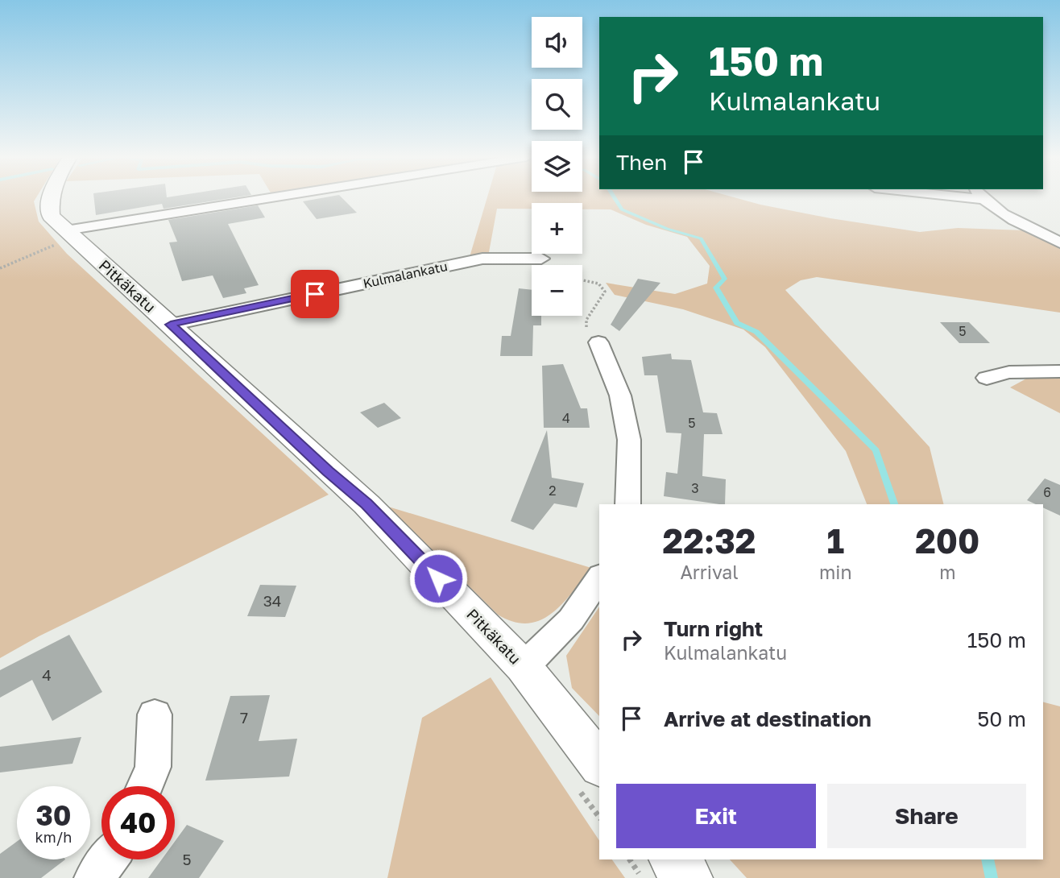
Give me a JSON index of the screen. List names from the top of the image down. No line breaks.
{"streets":{"street":["Kulmalankatu","Pitkäkatu"]},"crossings":[["Kulmalankatu","Pitkäkatu"]],"house_numbers":["5","4","5","3","2","6","34","4","7","5"],"page":{"map_buttons":["+","−"],"turn":["150 m","Kulmalankatu"],"then":"Then","eta":["22:32","Arrival","1","min","200","m"],"list":[{"name":"Turn right","note":"Kulmalankatu","value":"150 m"},{"name":"Arrive at destination","value":"50 m"}],"buttons":["Exit","Share"],"speed":"30 km/h","limit":"40"}}
